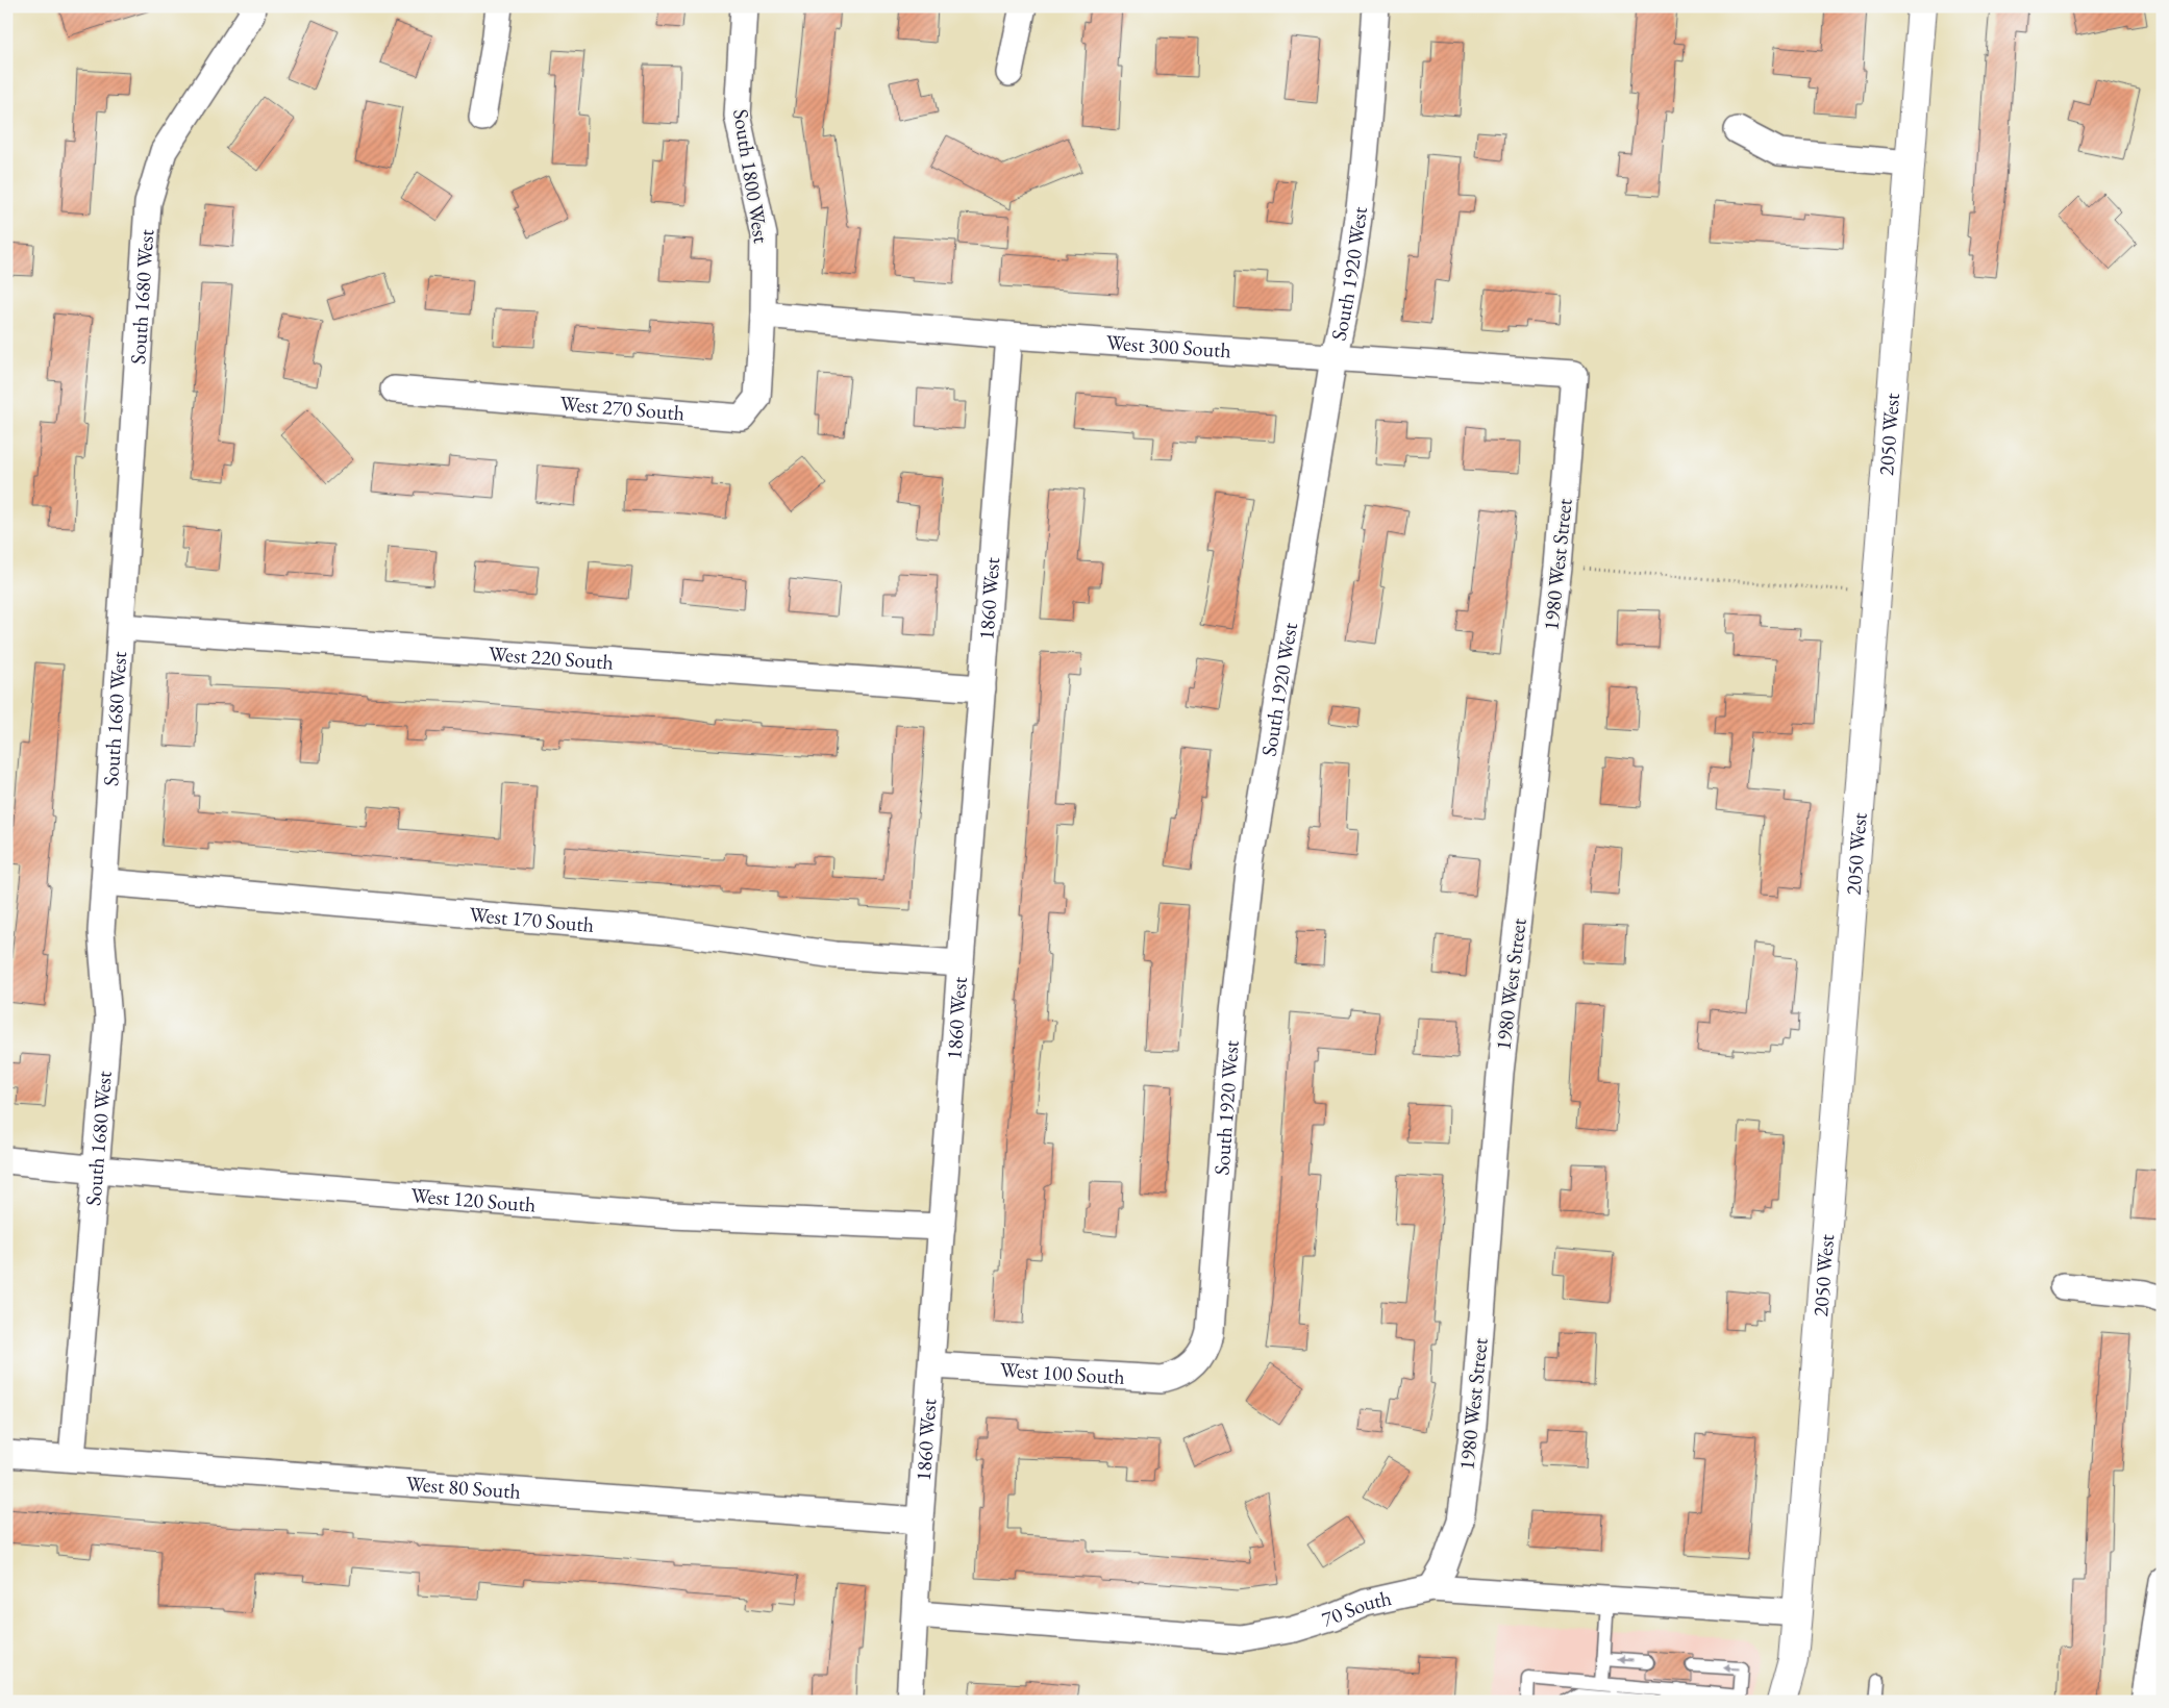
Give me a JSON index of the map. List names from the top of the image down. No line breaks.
{"streets":{"street":["South 1800 West","South 1920 West","South 1680 West","West 300 South","West 270 South","2050 West","1980 West Street","1860 West","West 220 South","West 170 South","West 120 South","West 100 South","West 80 South","70 South"]},"crossings":[["South 1800 West","West 300 South"],["South 1800 West","West 270 South"],["South 1920 West","West 300 South"],["South 1920 West","West 100 South"],["South 1680 West","West 220 South"],["South 1680 West","West 170 South"],["South 1680 West","West 120 South"],["South 1680 West","West 80 South"],["West 300 South","West 270 South"],["West 300 South","1980 West Street"],["West 300 South","1860 West"],["2050 West","70 South"],["1980 West Street","70 South"],["1860 West","West 220 South"],["1860 West","West 170 South"],["1860 West","West 120 South"],["1860 West","West 100 South"],["1860 West","West 80 South"],["1860 West","70 South"]]}
